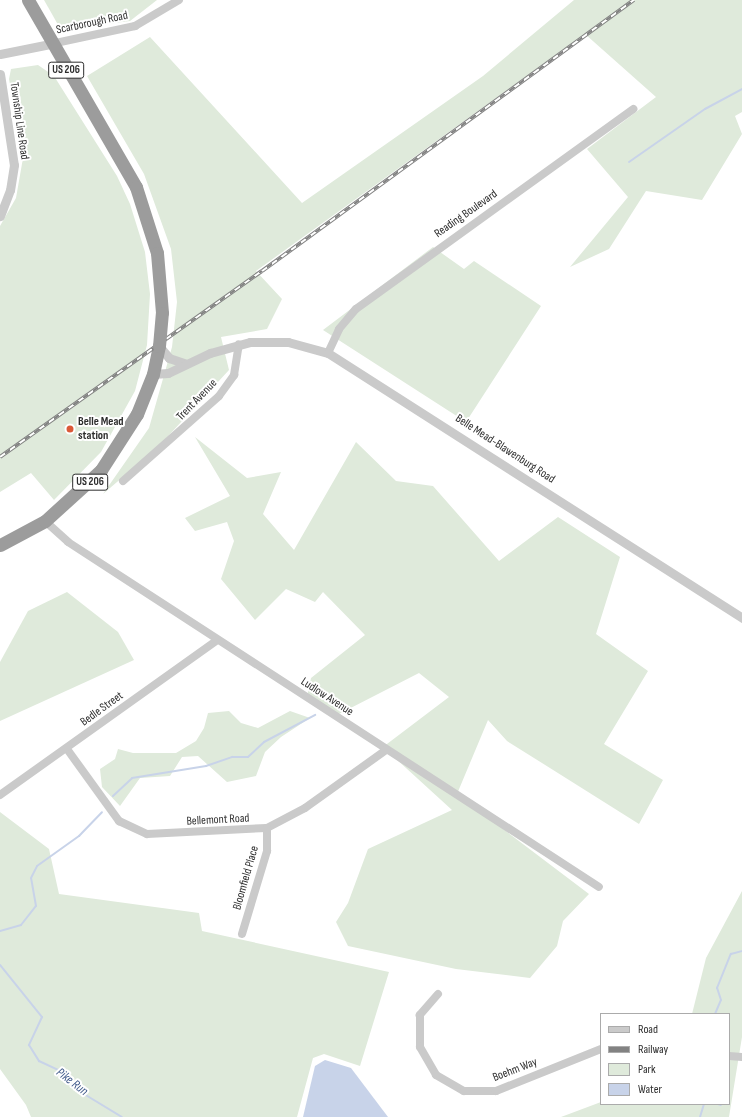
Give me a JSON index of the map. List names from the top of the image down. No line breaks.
{"streets":{"highway":["US 206"],"street":["Scarborough Road","Township Line Road","Reading Boulevard","Trent Avenue","Belle Mead-Blawenburg Road","Ludlow Avenue","Bedle Street","Bellemont Road","Bloomfield Place","Boehm Way"]},"crossings":[["Scarborough Road","US 206"],["US 206","Ludlow Avenue"],["Reading Boulevard","Belle Mead-Blawenburg Road"],["Trent Avenue","Belle Mead-Blawenburg Road"],["Ludlow Avenue","Bedle Street"],["Ludlow Avenue","Bellemont Road"],["Bedle Street","Bellemont Road"],["Bellemont Road","Bloomfield Place"]],"water":["Pike Run"],"places":["Belle Mead station"],"legend":["Road","Railway","Park","Water"]}
